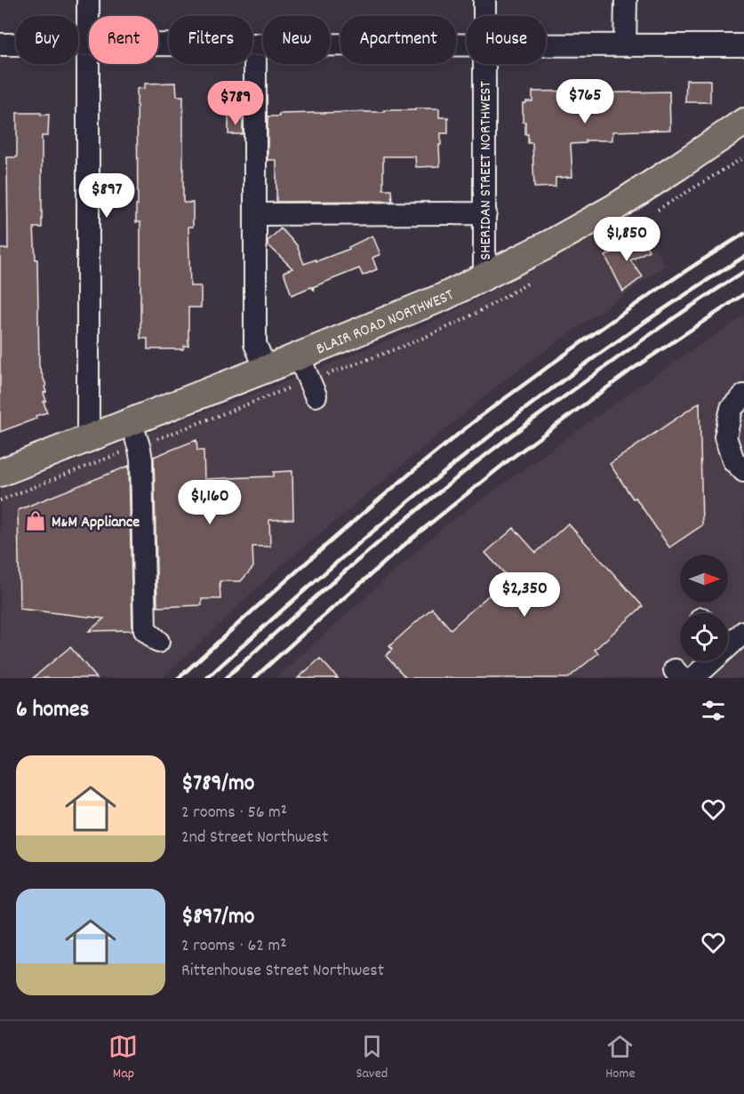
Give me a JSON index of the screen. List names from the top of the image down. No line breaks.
{"streets":{"main road":["BLAIR ROAD NORTHWEST"],"street":["SHERIDAN STREET NORTHWEST"]},"crossings":[["SHERIDAN STREET NORTHWEST","BLAIR ROAD NORTHWEST"]],"places":{"shop":["M&M Appliance"]},"north":"right","page":{"chip":["Buy","Rent","Filters","New","Apartment","House"],"price":["$765","$789","$897","$1,850","$1,160","$2,350"],"heading":"6 homes","list":[{"name":"$789/mo","note":"2 rooms · 56 m² · 2nd Street Northwest"},{"name":"$897/mo","note":"2 rooms · 62 m² · Rittenhouse Street Northwest"}],"tabs":["Map","Saved","Home"]}}
